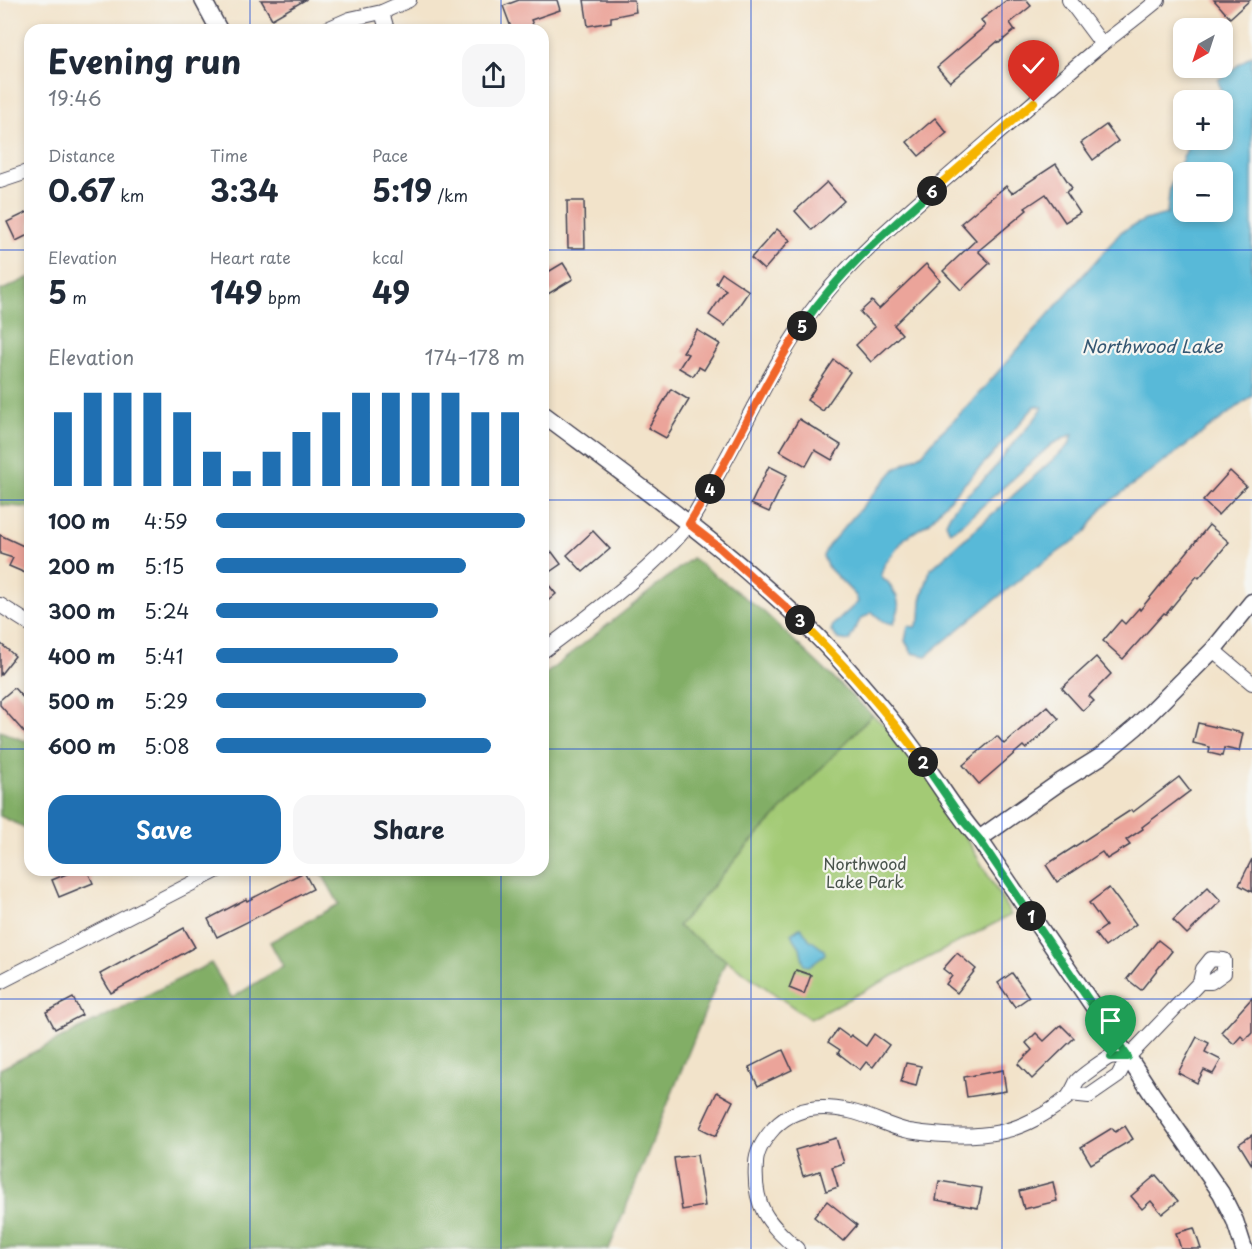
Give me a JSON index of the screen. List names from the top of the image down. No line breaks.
{"water":["Northwood Lake"],"parks":["Northwood Lake Park"],"north":"bottom left","page":{"map_buttons":["+","−"],"heading":["Evening run","19:46"],"stats":[["Distance","0.67 km"],["Time","3:34"],["Pace","5:19 /km"],["Elevation","5 m"],["Heart rate","149 bpm"],["kcal","49"]],"pins":["6","5","4","3","2","1"],"chart":["Elevation","174–178 m"],"list":[{"name":"100 m","note":"4:59"},{"name":"200 m","note":"5:15"},{"name":"300 m","note":"5:24"},{"name":"400 m","note":"5:41"},{"name":"500 m","note":"5:29"},{"name":"600 m","note":"5:08"}],"buttons":["Save","Share"]}}
